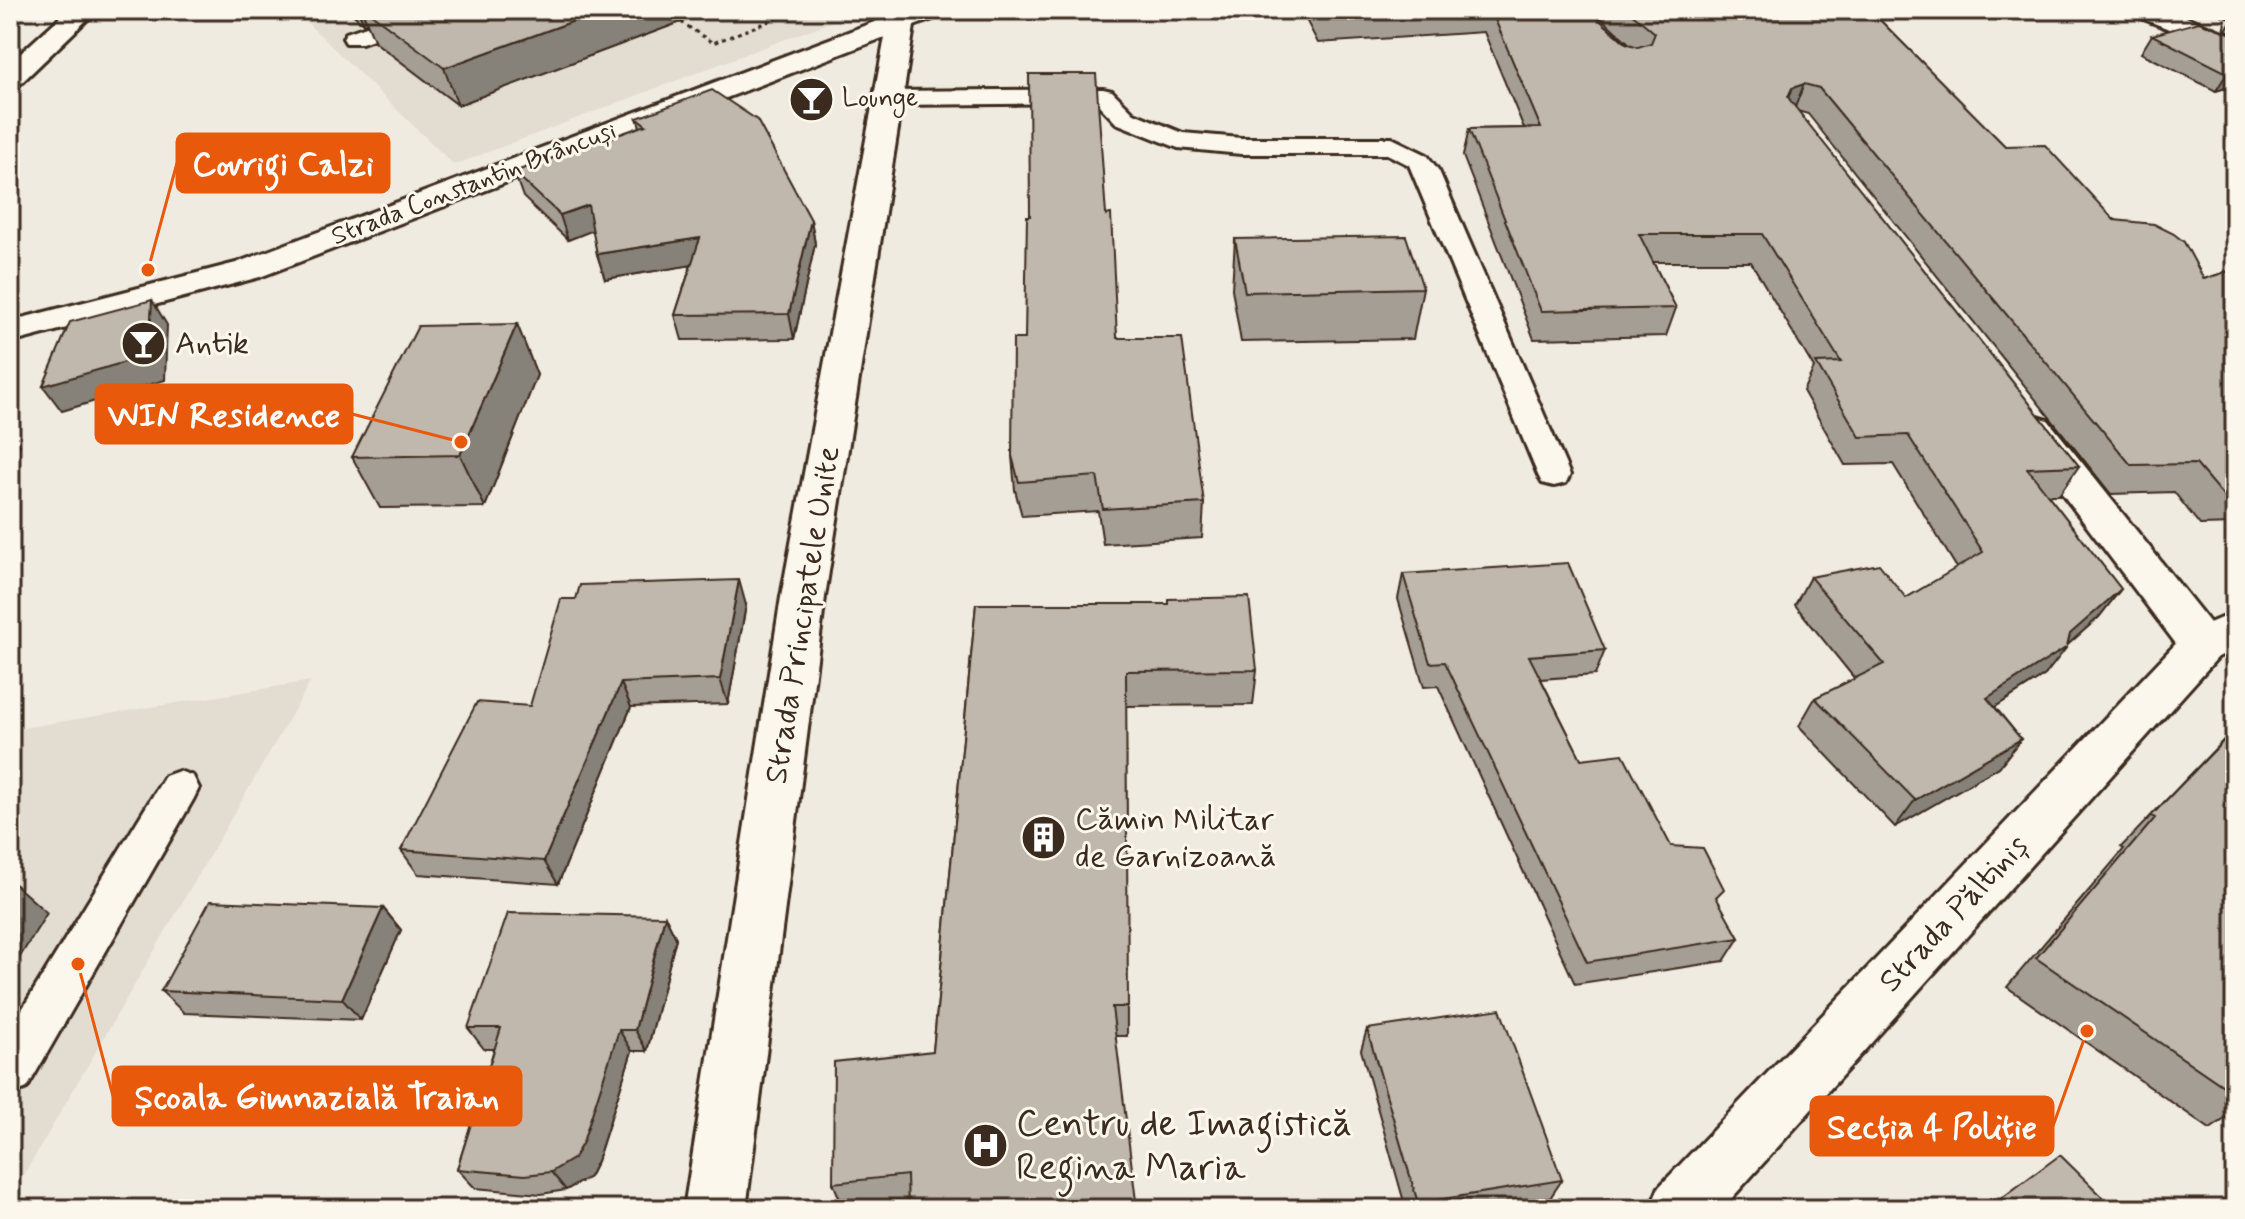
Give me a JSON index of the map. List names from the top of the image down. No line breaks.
{"streets":{"street":["Strada Constantin Brâncuși","Strada Principatele Unite","Strada Păltiniș"]},"crossings":[["Strada Constantin Brâncuși","Strada Principatele Unite"]],"places":{"bar":["Lounge","Antik"],"other":["Covrigi Calzi","WIN Residence","Școala Gimnazială Traian","Secția 4 Poliție"],"building":["Cămin Militar de Garnizoană"],"hospital":["Centru de Imagistică Regina Maria"]}}
